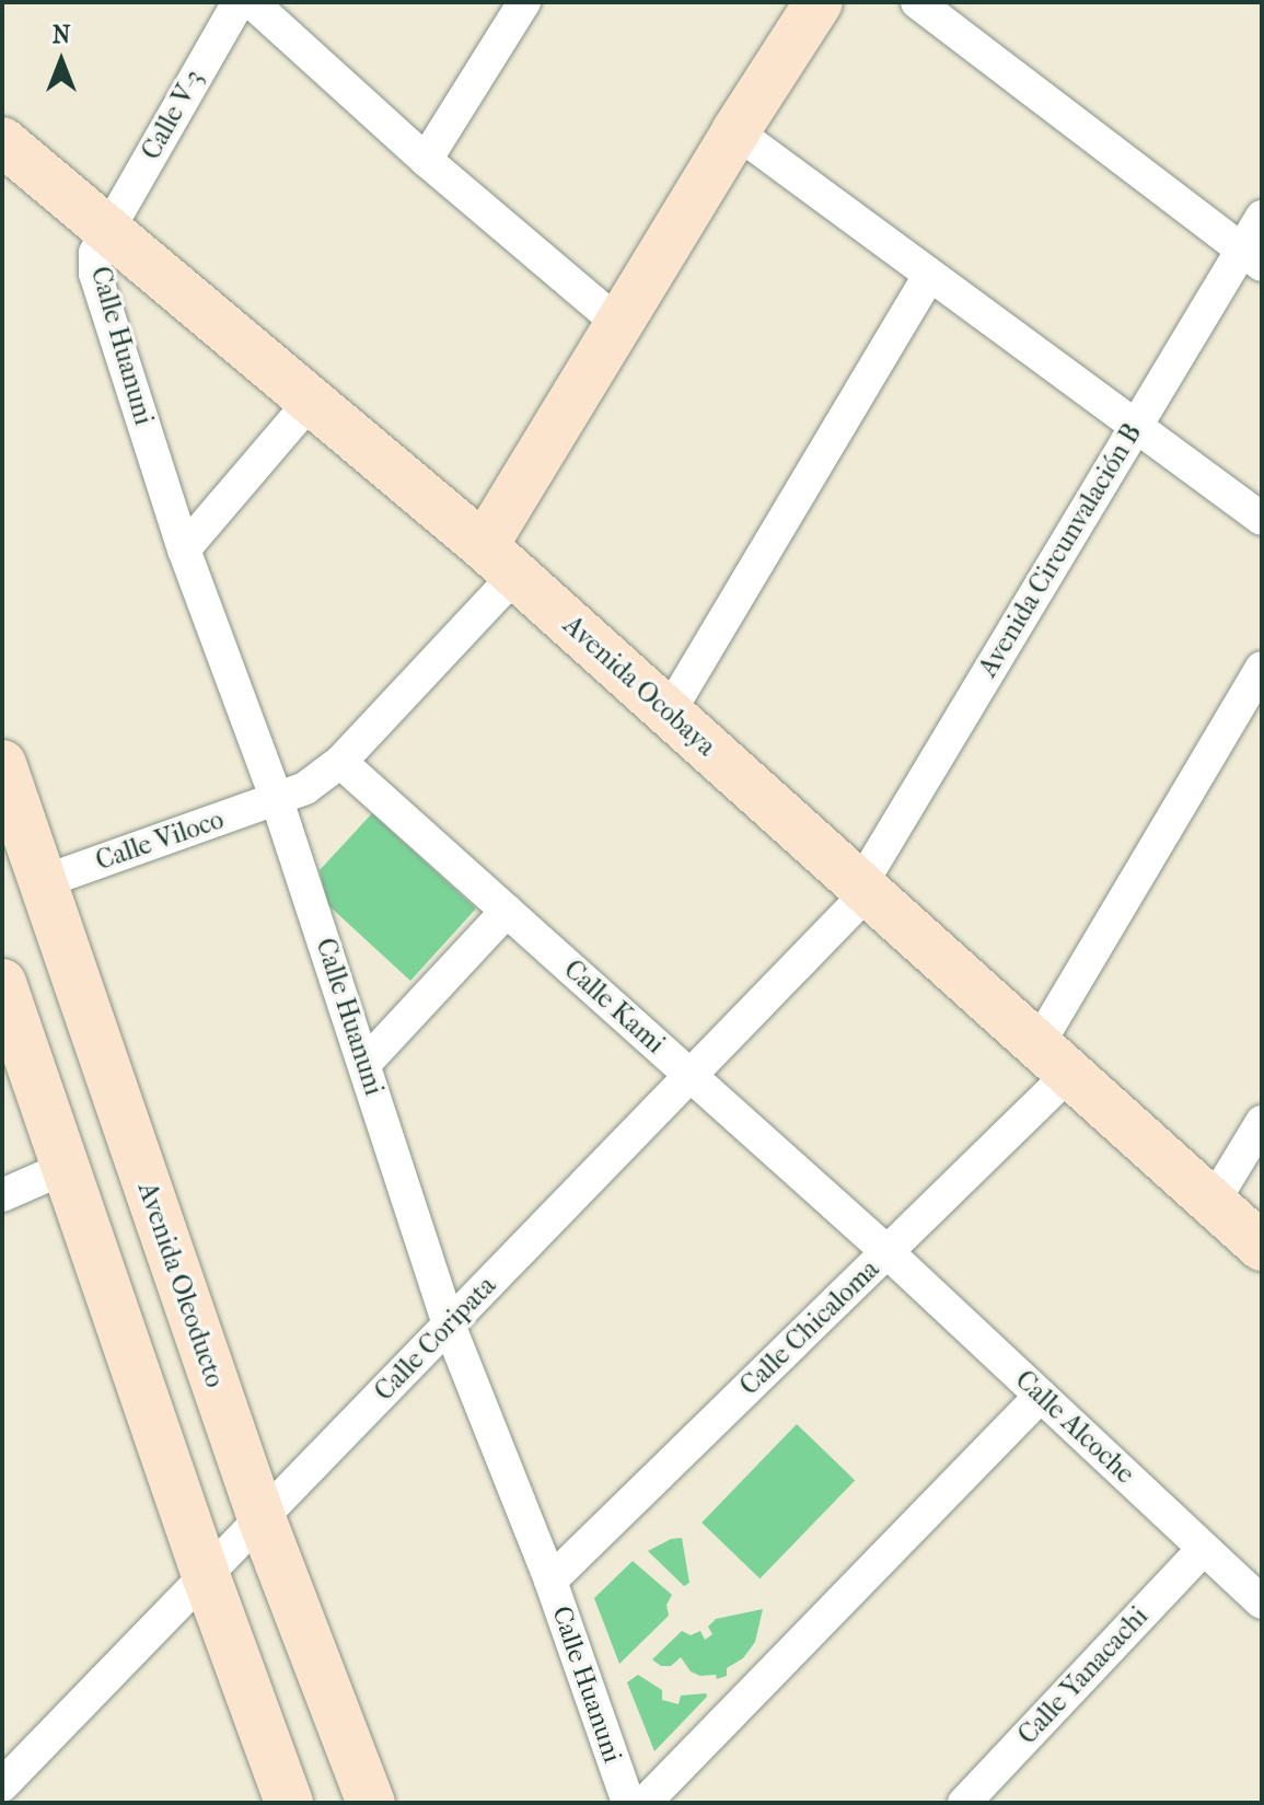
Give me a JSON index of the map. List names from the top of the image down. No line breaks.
{"streets":{"street":["Calle V-3","Calle Huanuni","Avenida Circunvalación B","Avenida Ocobaya","Calle Viloco","Calle Kami","Avenida Oleoducto","Calle Chicaloma","Calle Coripata","Calle Alcoche","Calle Yanacachi"]},"crossings":[["Calle V-3","Calle Huanuni"],["Calle V-3","Avenida Ocobaya"],["Calle Huanuni","Avenida Ocobaya"],["Calle Huanuni","Calle Viloco"],["Calle Huanuni","Calle Chicaloma"],["Calle Huanuni","Calle Coripata"],["Avenida Circunvalación B","Avenida Ocobaya"],["Avenida Circunvalación B","Calle Coripata"],["Avenida Ocobaya","Calle Viloco"],["Avenida Ocobaya","Calle Chicaloma"],["Avenida Ocobaya","Calle Coripata"],["Calle Viloco","Calle Kami"],["Calle Viloco","Avenida Oleoducto"],["Calle Kami","Calle Chicaloma"],["Calle Kami","Calle Coripata"],["Calle Kami","Calle Alcoche"],["Avenida Oleoducto","Calle Coripata"],["Calle Chicaloma","Calle Alcoche"],["Calle Alcoche","Calle Yanacachi"]],"north":"top"}
